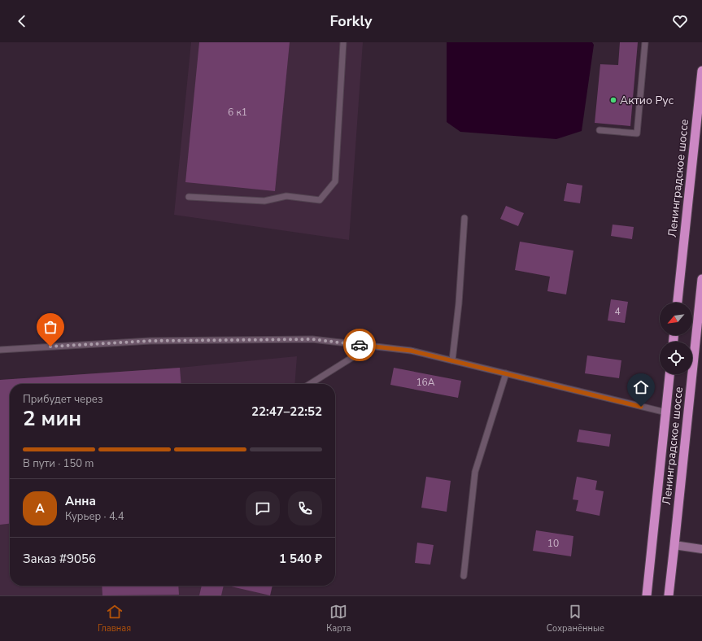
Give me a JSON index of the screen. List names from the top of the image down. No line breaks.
{"streets":{"highway":["Ленинградское шоссе"]},"places":["Актио Рус"],"house_numbers":["6 к1","4","16А","10"],"north":"bottom left","page":{"header":"Forkly","heading":["2 мин","Прибудет через","22:47–22:52"],"panel":["Анна","Курьер · 4.4","Заказ #9056","1 540 ₽"],"bar":"В пути · 150 m","round":"А","tabs":["Главная","Карта","Сохранённые"]}}
